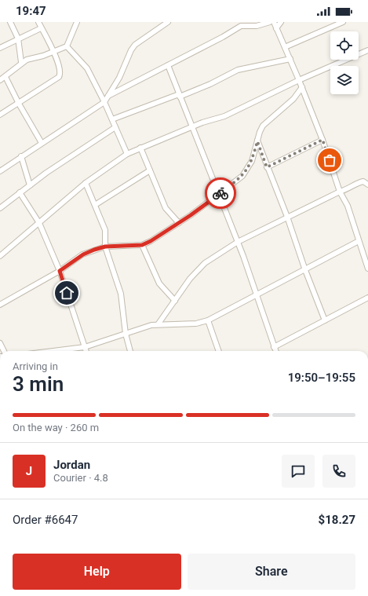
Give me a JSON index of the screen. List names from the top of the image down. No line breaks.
{"page":{"status":"19:47","heading":["3 min","Arriving in","19:50–19:55"],"panel":["Jordan","Courier · 4.8","Order #6647","$18.27"],"bar":"On the way · 260 m","round":"J","buttons":["Help","Share"]}}
